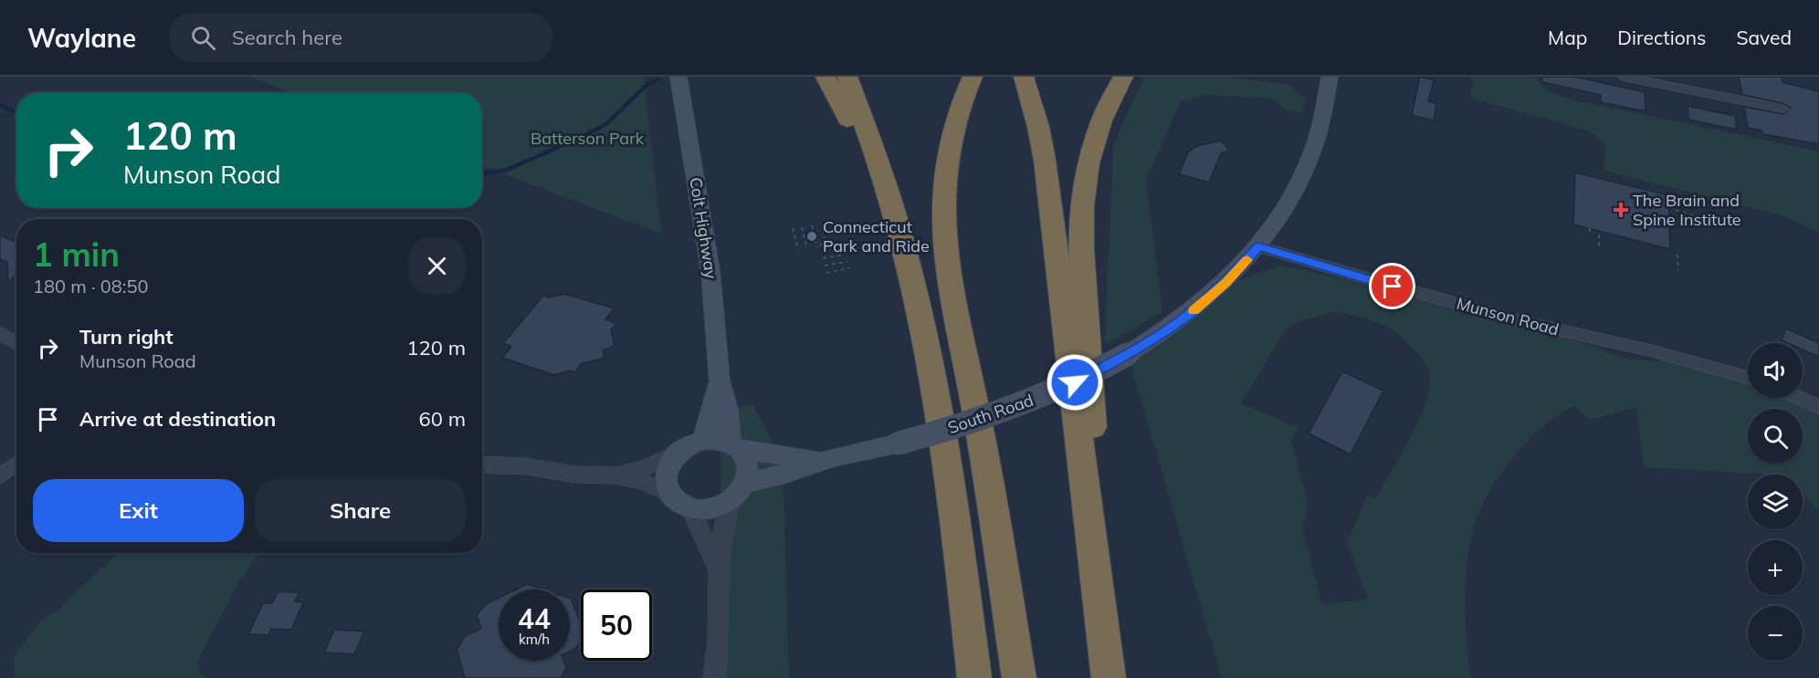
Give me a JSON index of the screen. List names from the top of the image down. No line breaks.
{"streets":{"main road":["Colt Highway","South Road"],"street":["Munson Road"]},"crossings":[["Colt Highway","South Road"],["Munson Road","South Road"]],"parks":["Batterson Park"],"places":{"health":["The Brain and Spine Institute"],"other":["Connecticut Park and Ride"]},"page":{"header":"Waylane","search":"Search here","nav":["Map","Directions","Saved"],"turn":["120 m","Munson Road"],"heading":["1 min","180 m · 08:50"],"list":[{"name":"Turn right","note":"Munson Road","value":"120 m"},{"name":"Arrive at destination","value":"60 m"}],"map_buttons":["+","−"],"buttons":["Exit","Share"],"speed":"44 km/h","limit":"50"}}
